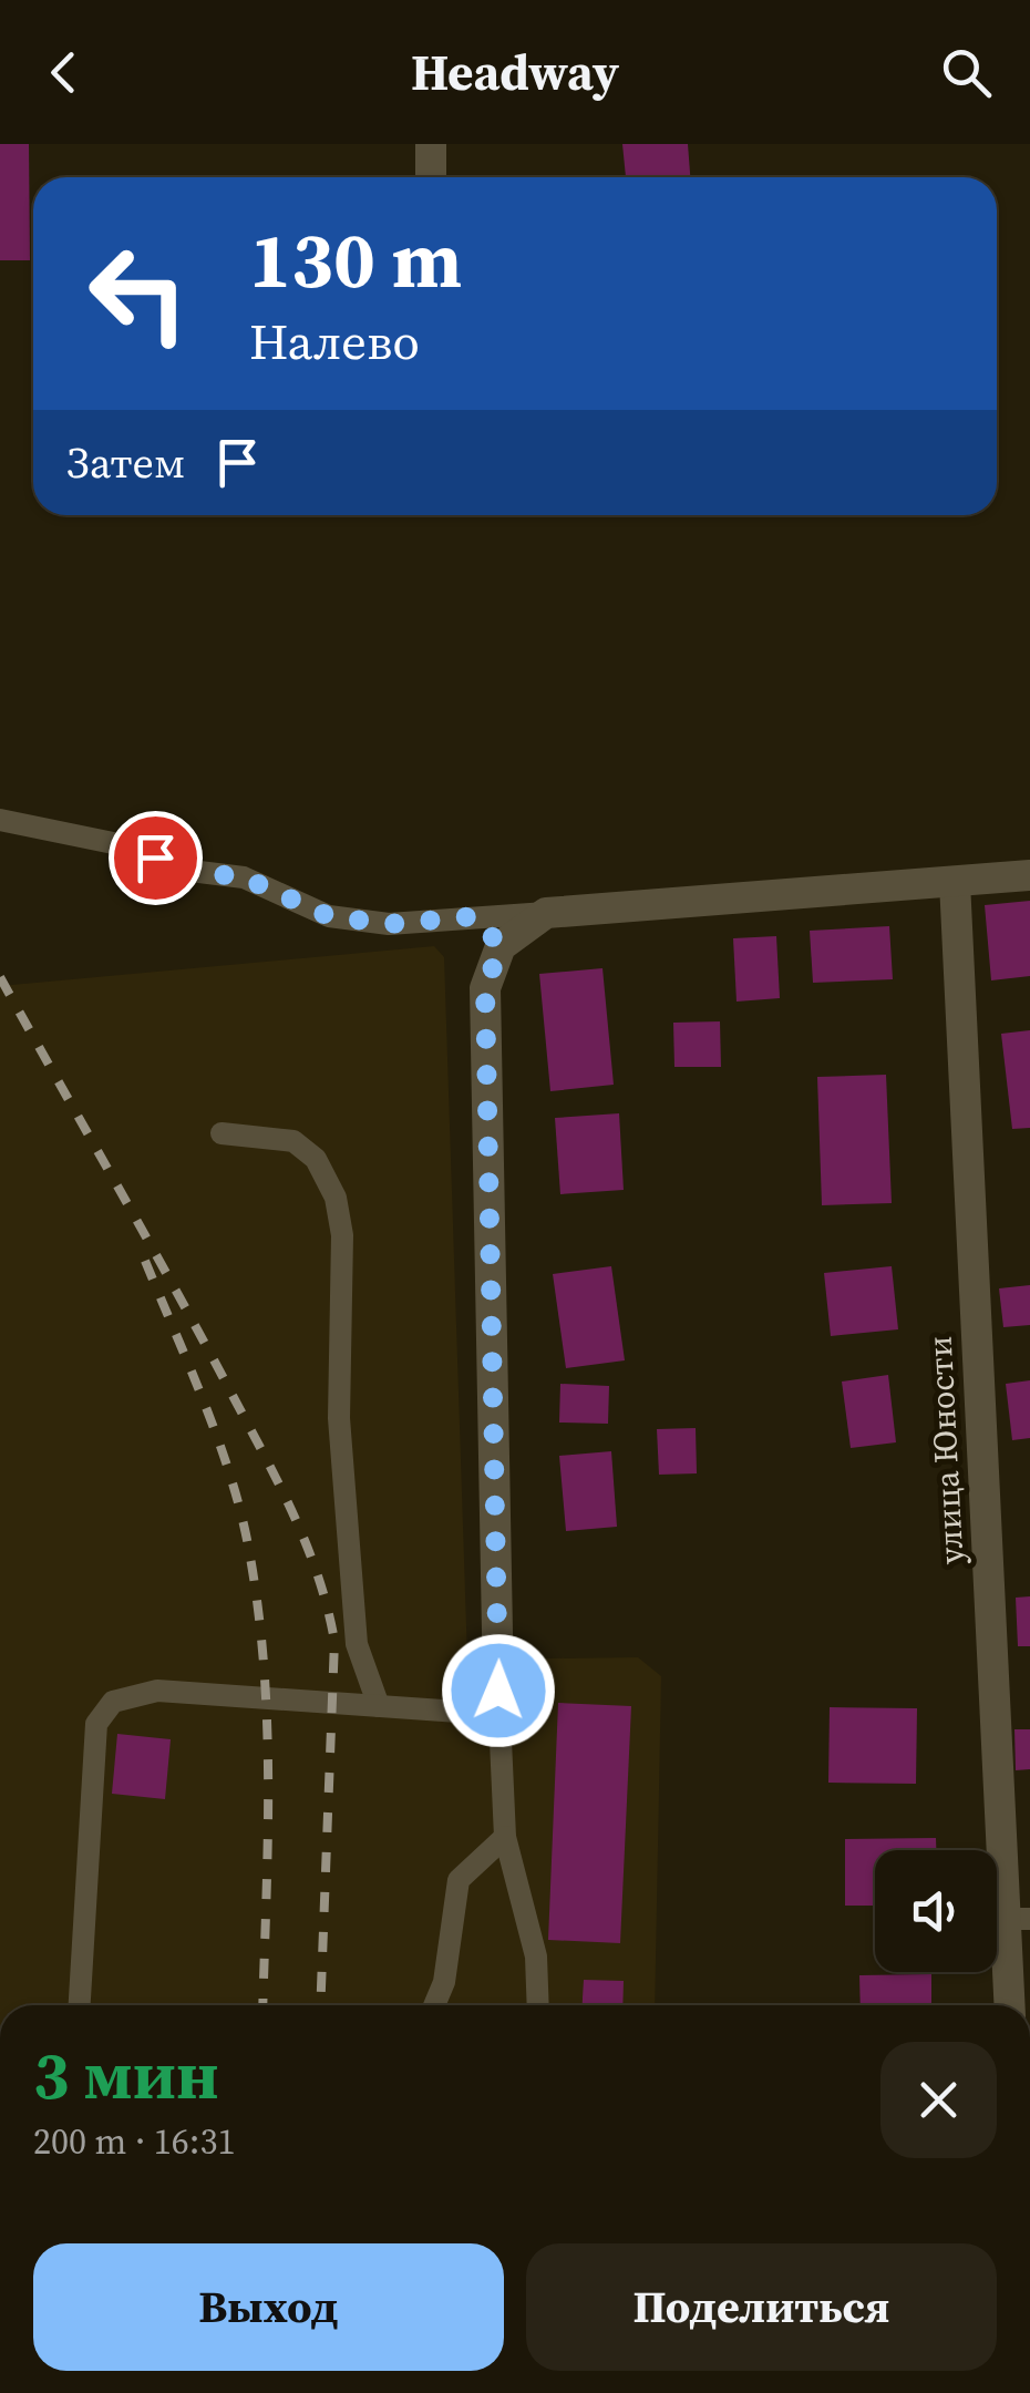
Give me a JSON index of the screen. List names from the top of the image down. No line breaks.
{"streets":{"street":["улица Юности"]},"page":{"header":"Headway","turn":["130 m","Налево"],"then":"Затем","heading":["3 мин","200 m · 16:31"],"buttons":["Выход","Поделиться"]}}
